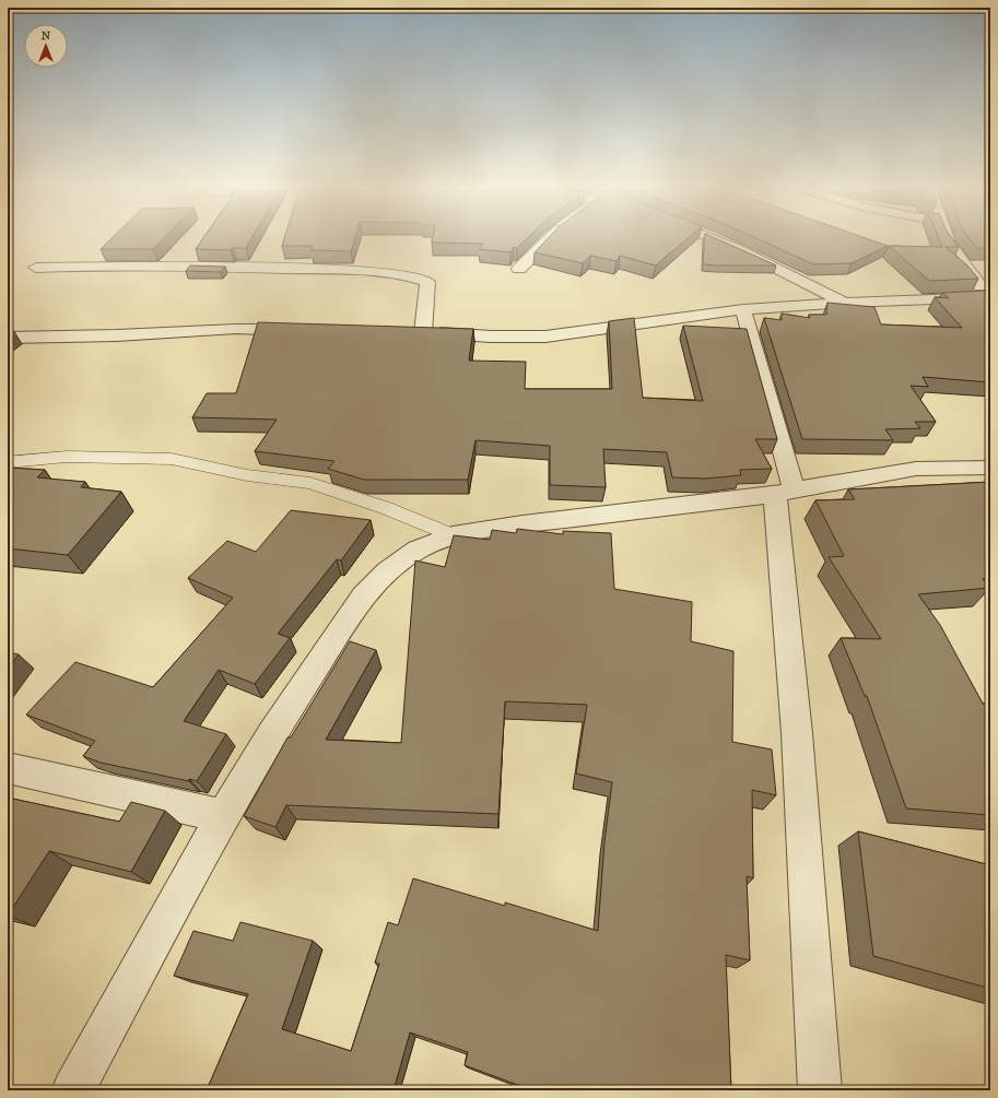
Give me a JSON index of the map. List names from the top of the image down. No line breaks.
{"north":"top"}
